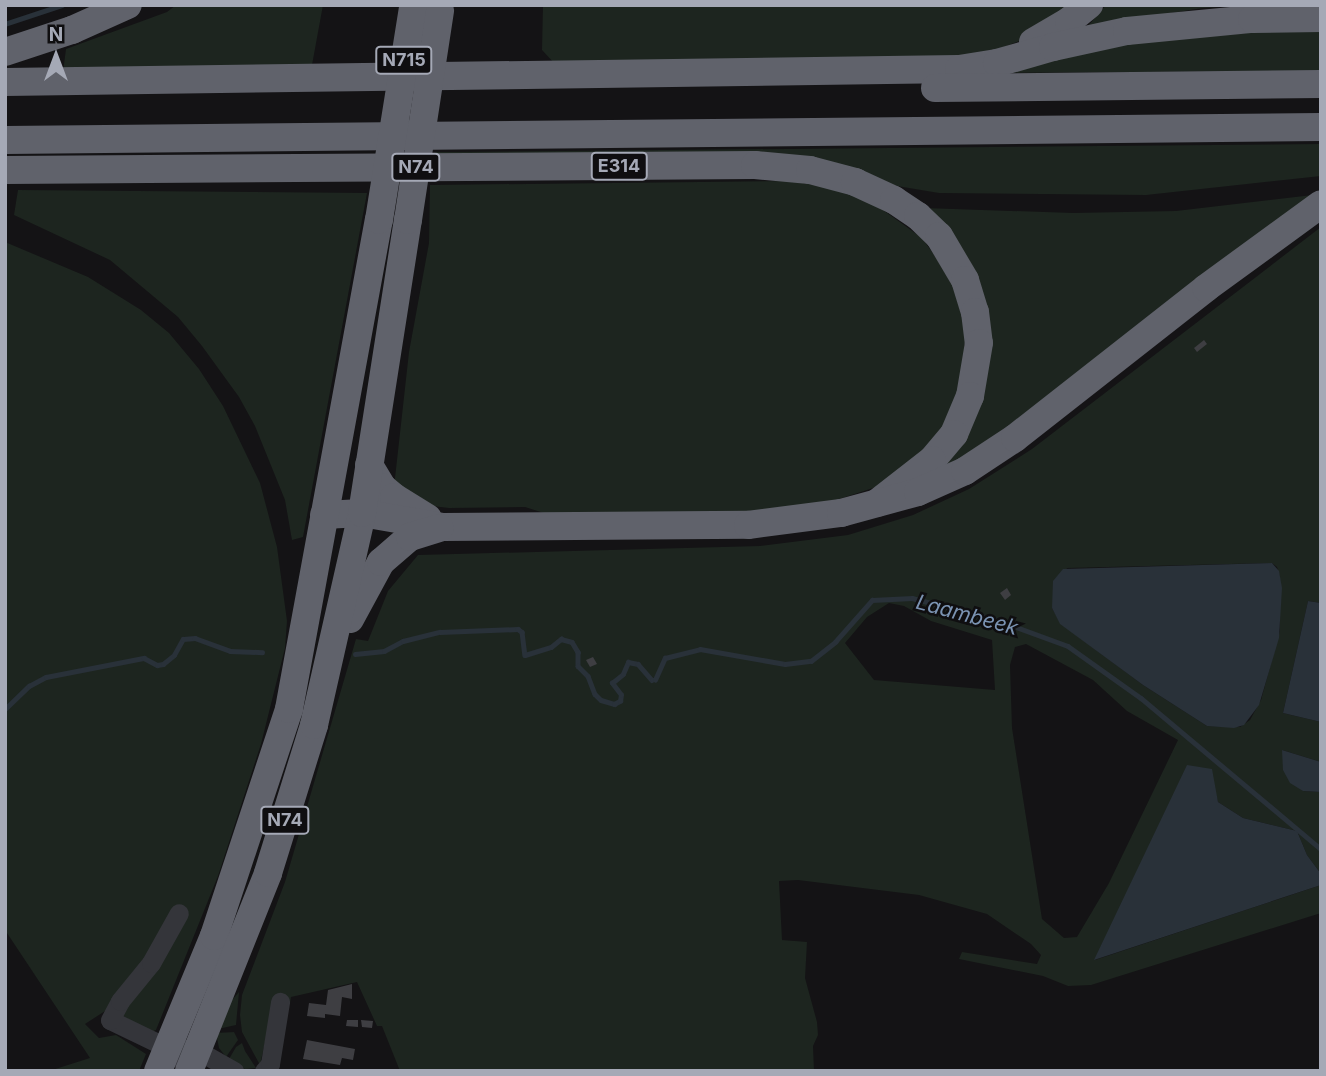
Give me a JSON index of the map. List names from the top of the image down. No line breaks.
{"streets":{"highway":["N715","E314","N74"]},"crossings":[["N715","N74"],["E314","N74"]],"water":["Laambeek"],"north":"top"}
